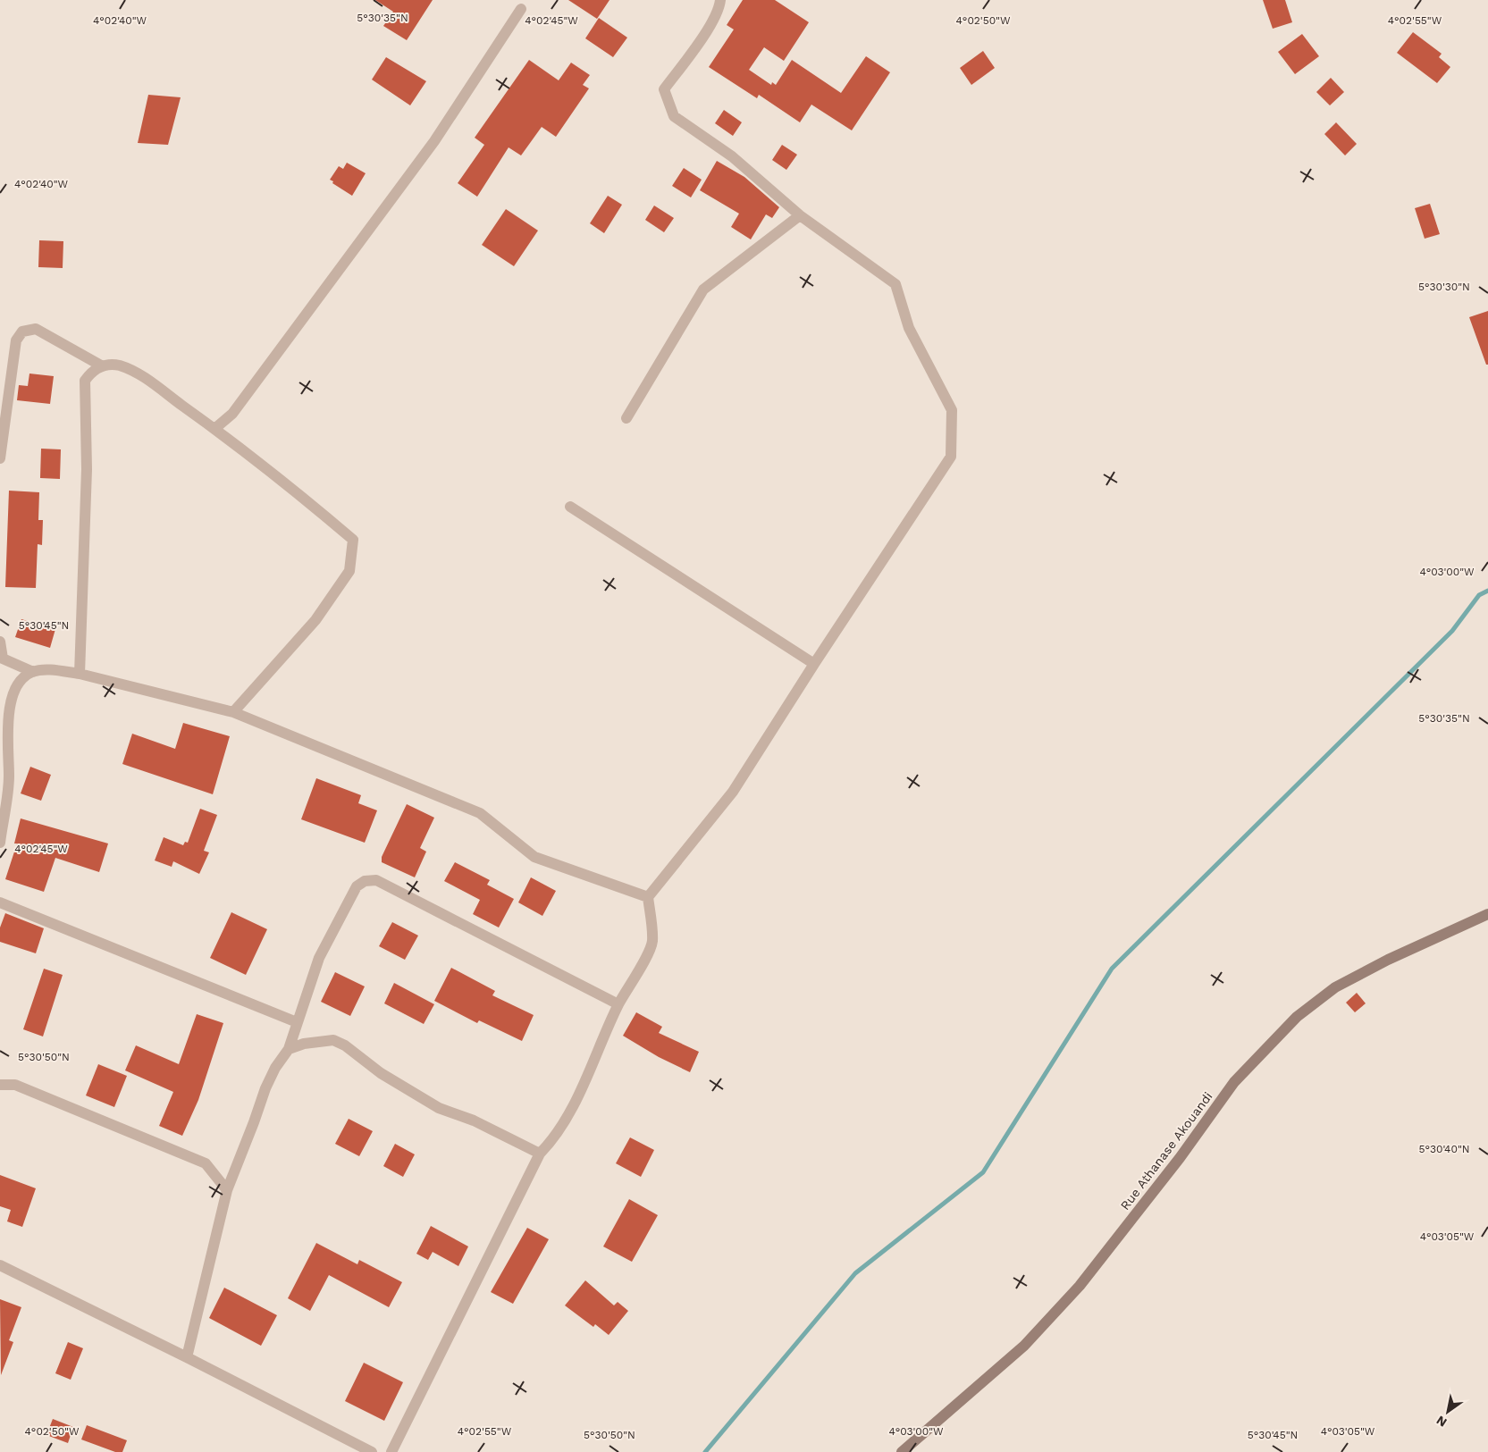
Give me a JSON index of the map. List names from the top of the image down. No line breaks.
{"streets":{"street":["Rue Athanase Akouandi"]},"north":"bottom left","coordinates":["5°30'35\"N","4°02'45\"W","4°02'40\"W","4°02'50\"W","4°02'55\"W","5°30'30\"N","4°03'00\"W","5°30'45\"N","5°30'50\"N","5°30'40\"N","4°03'05\"W"]}
